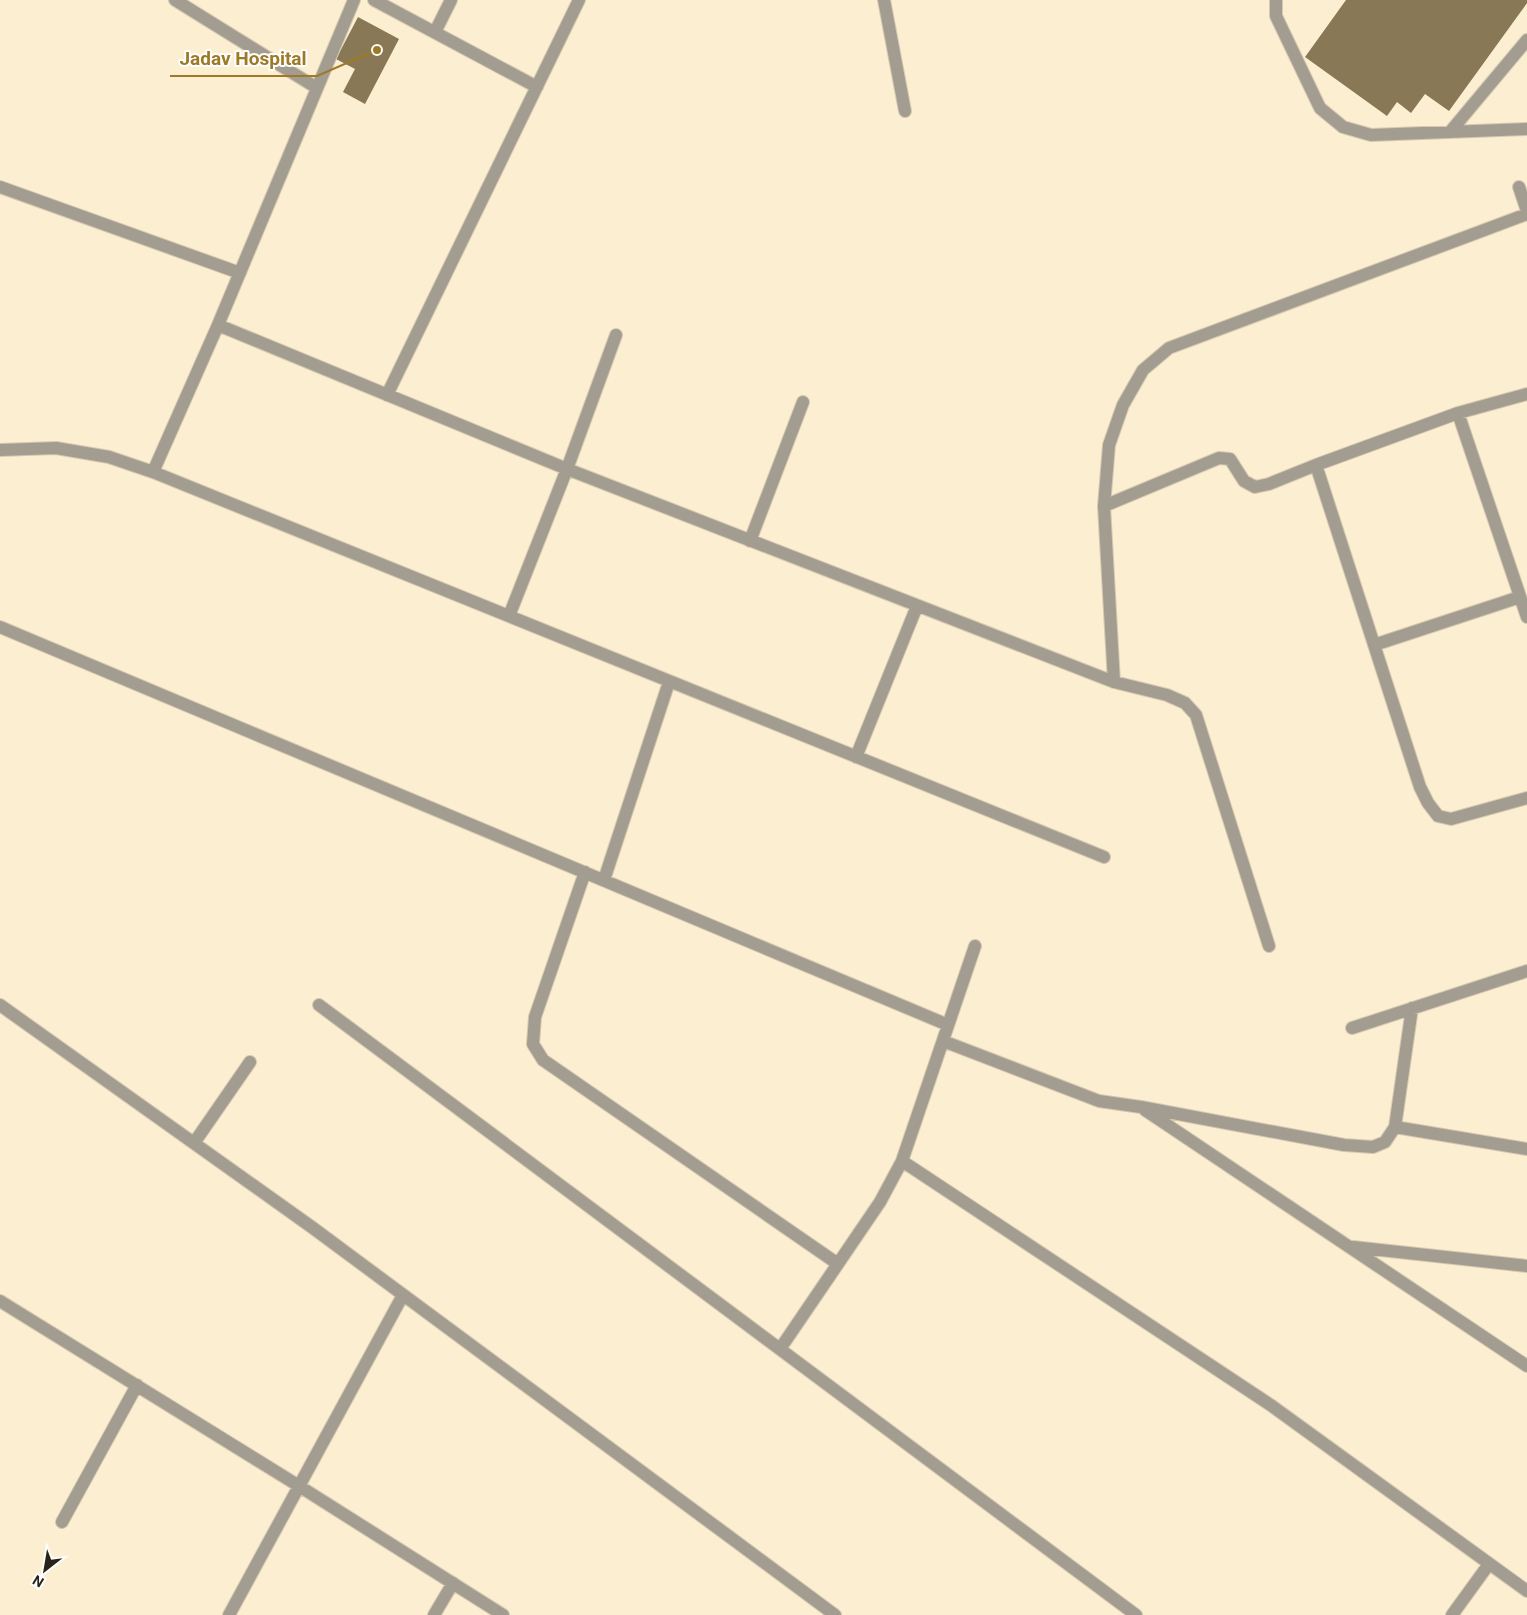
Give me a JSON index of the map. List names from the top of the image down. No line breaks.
{"places":["Jadav Hospital"],"north":"bottom left"}
